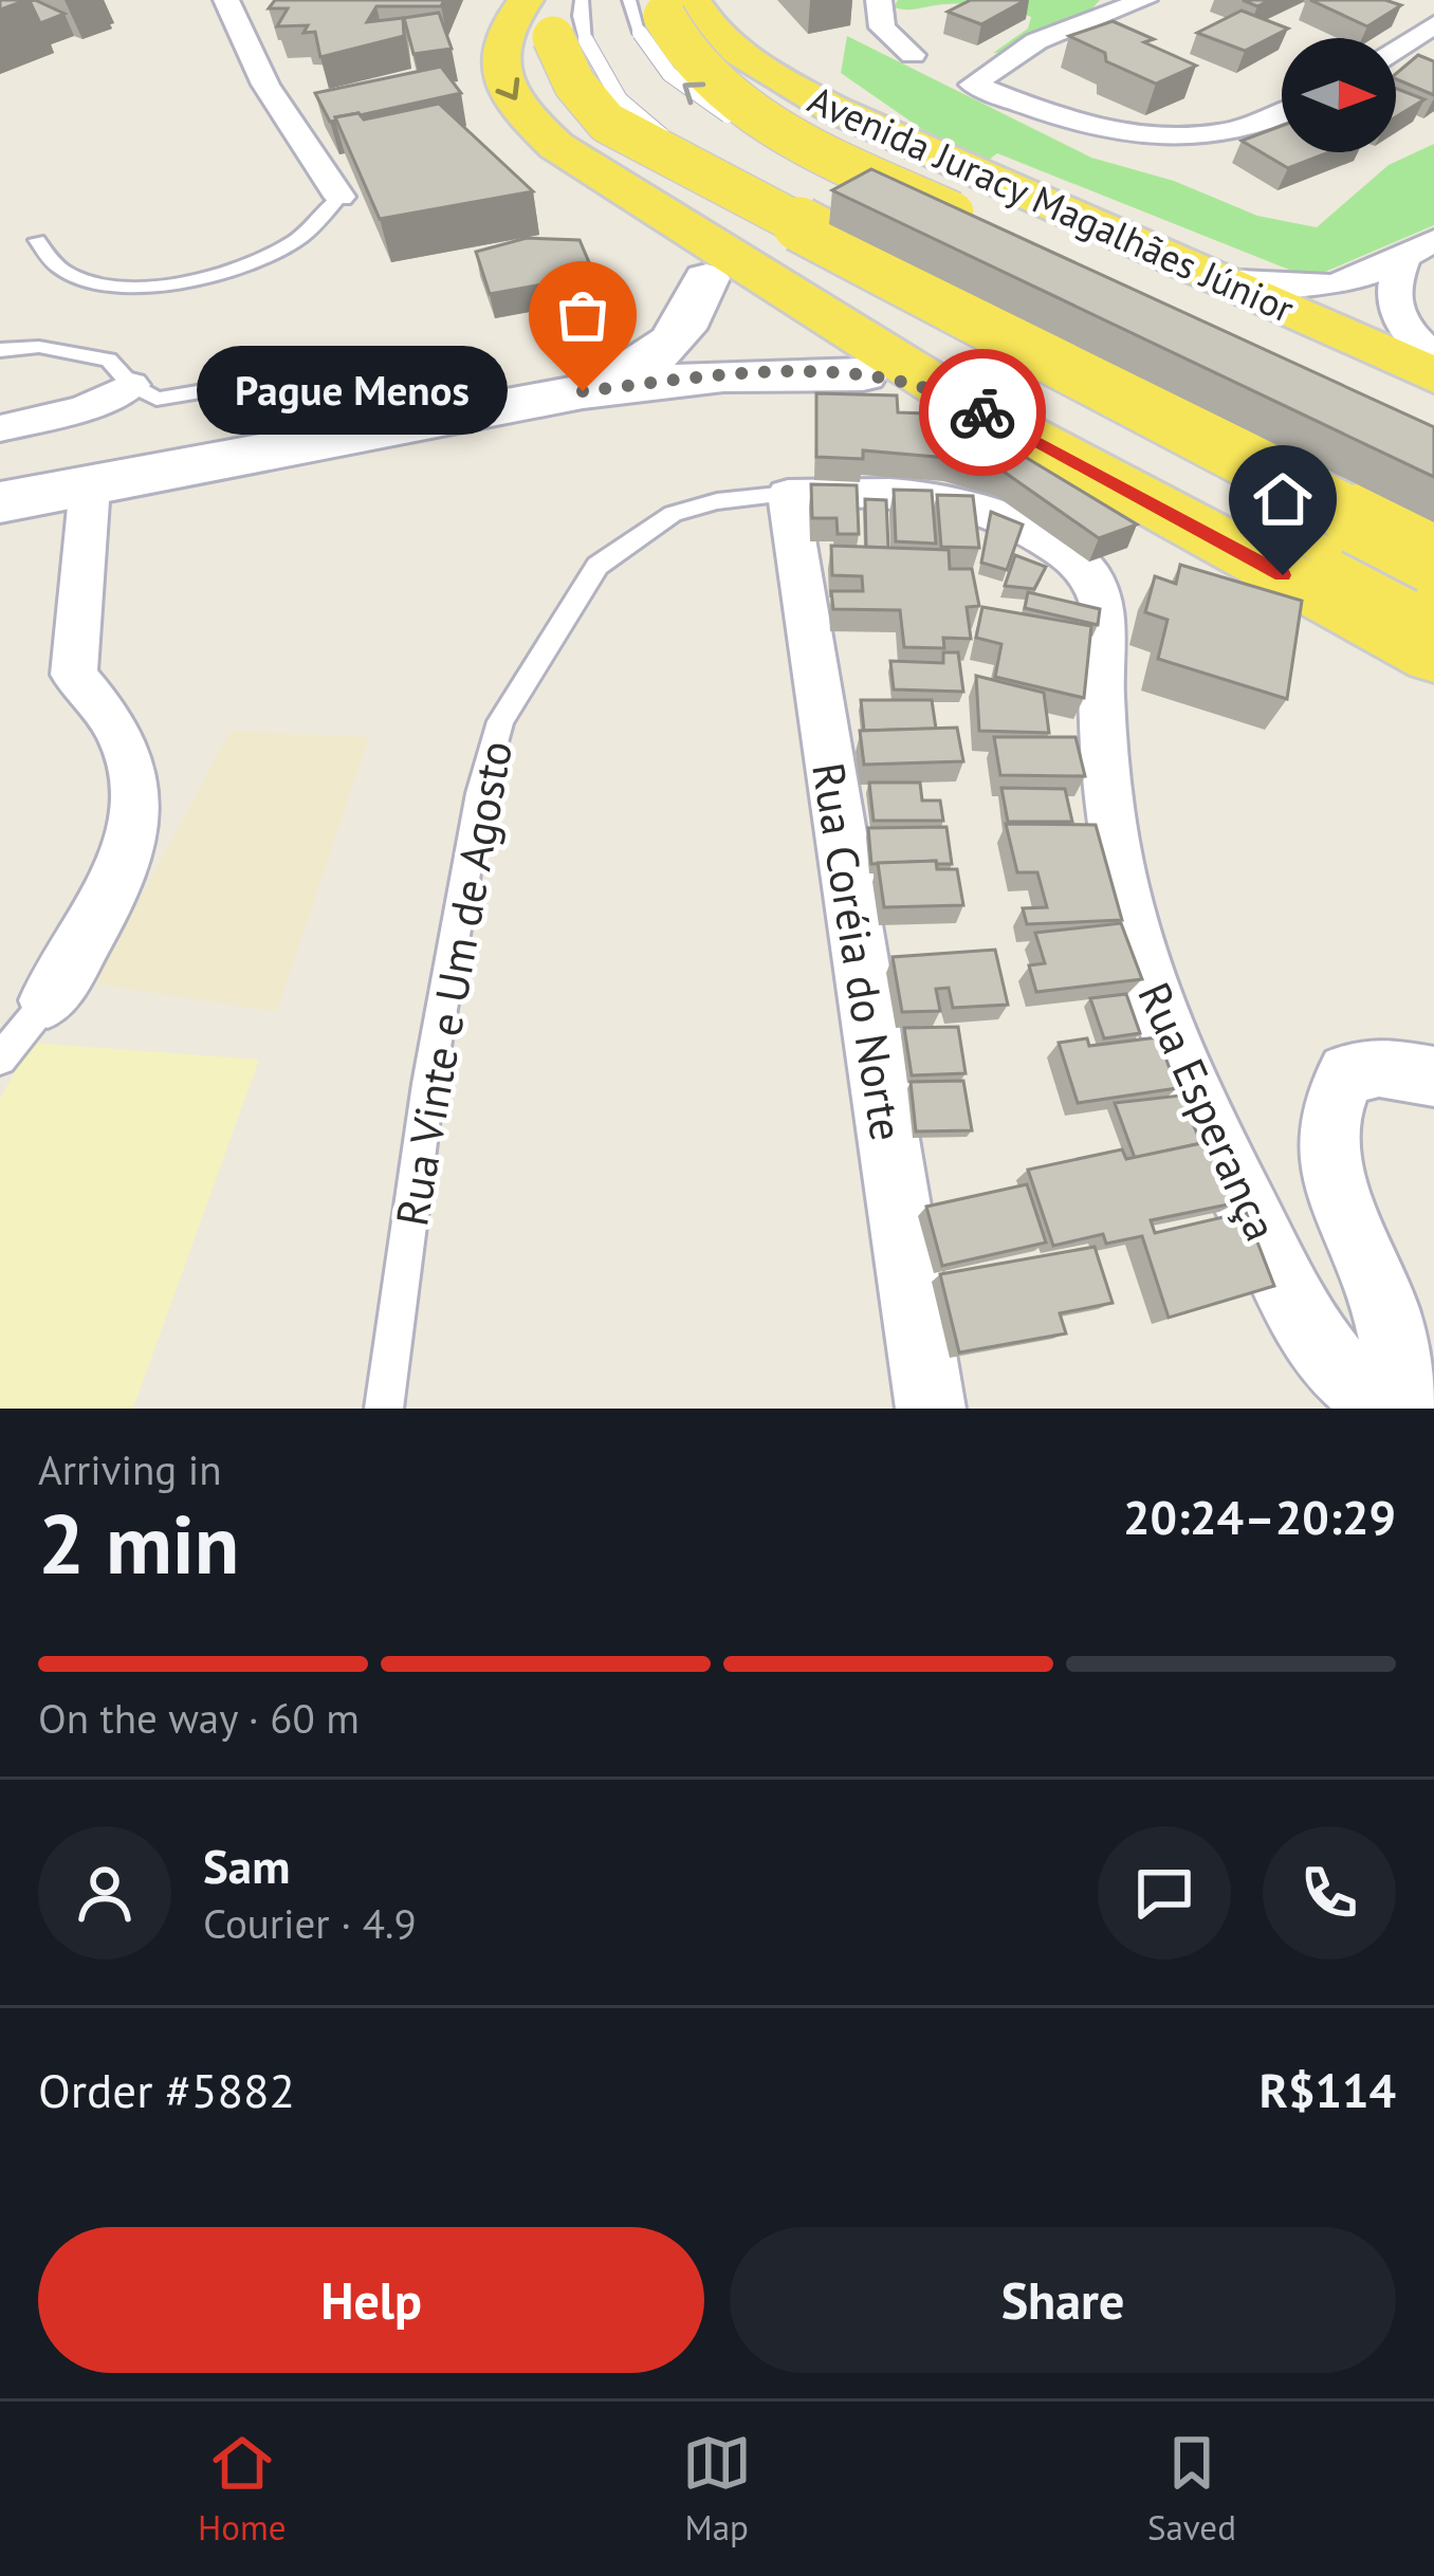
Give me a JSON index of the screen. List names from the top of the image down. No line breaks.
{"streets":{"main road":["Avenida Juracy Magalhães Júnior"],"street":["Rua Coréia do Norte","Rua Esperança"],"lane":["Rua Vinte e Um de Agosto"]},"crossings":[["Rua Coréia do Norte","Rua Vinte e Um de Agosto"],["Rua Coréia do Norte","Rua Esperança"],["Rua Vinte e Um de Agosto","Rua Esperança"]],"places":["Pague Menos"],"north":"right","page":{"bubble":"Pague Menos","heading":["2 min","Arriving in","20:24–20:29"],"panel":["Sam","Courier · 4.9","Order #5882","R$114"],"bar":"On the way · 60 m","buttons":["Help","Share"],"tabs":["Home","Map","Saved"]}}
